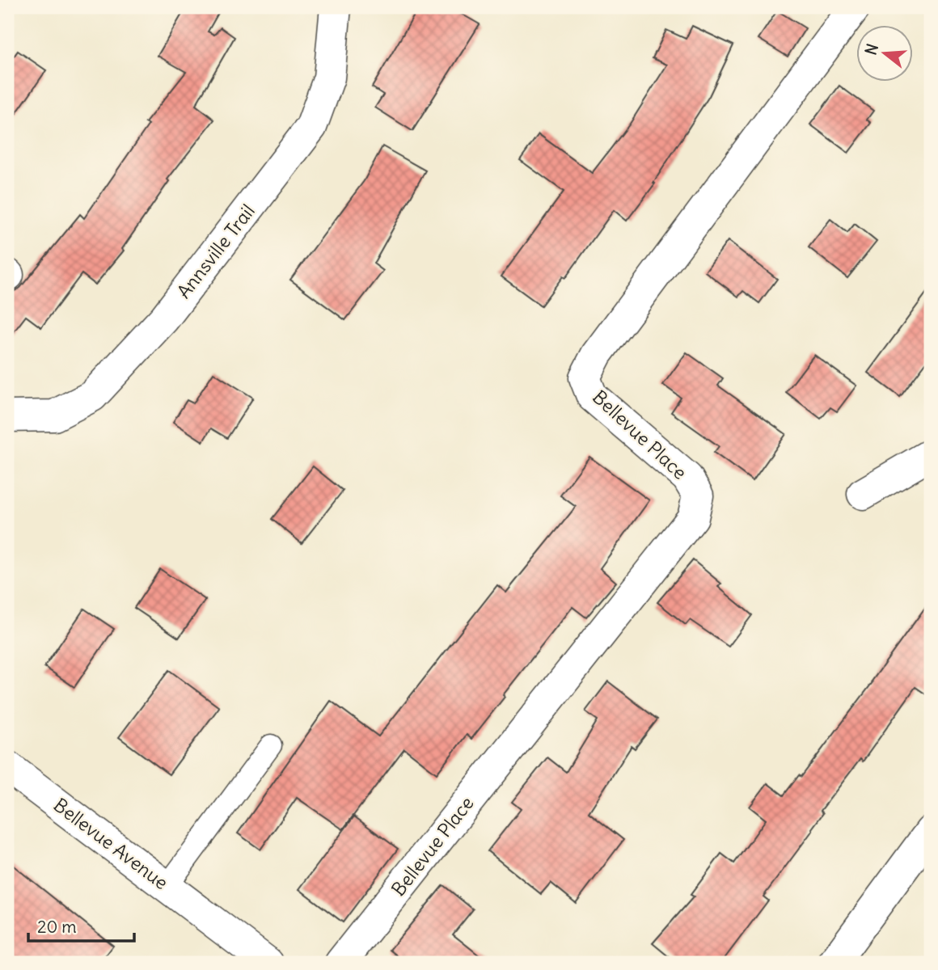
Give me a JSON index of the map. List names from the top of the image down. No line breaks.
{"streets":{"street":["Annsville Trail","Bellevue Place","Bellevue Avenue"]},"scale_bar":"20 m","north":"left"}
